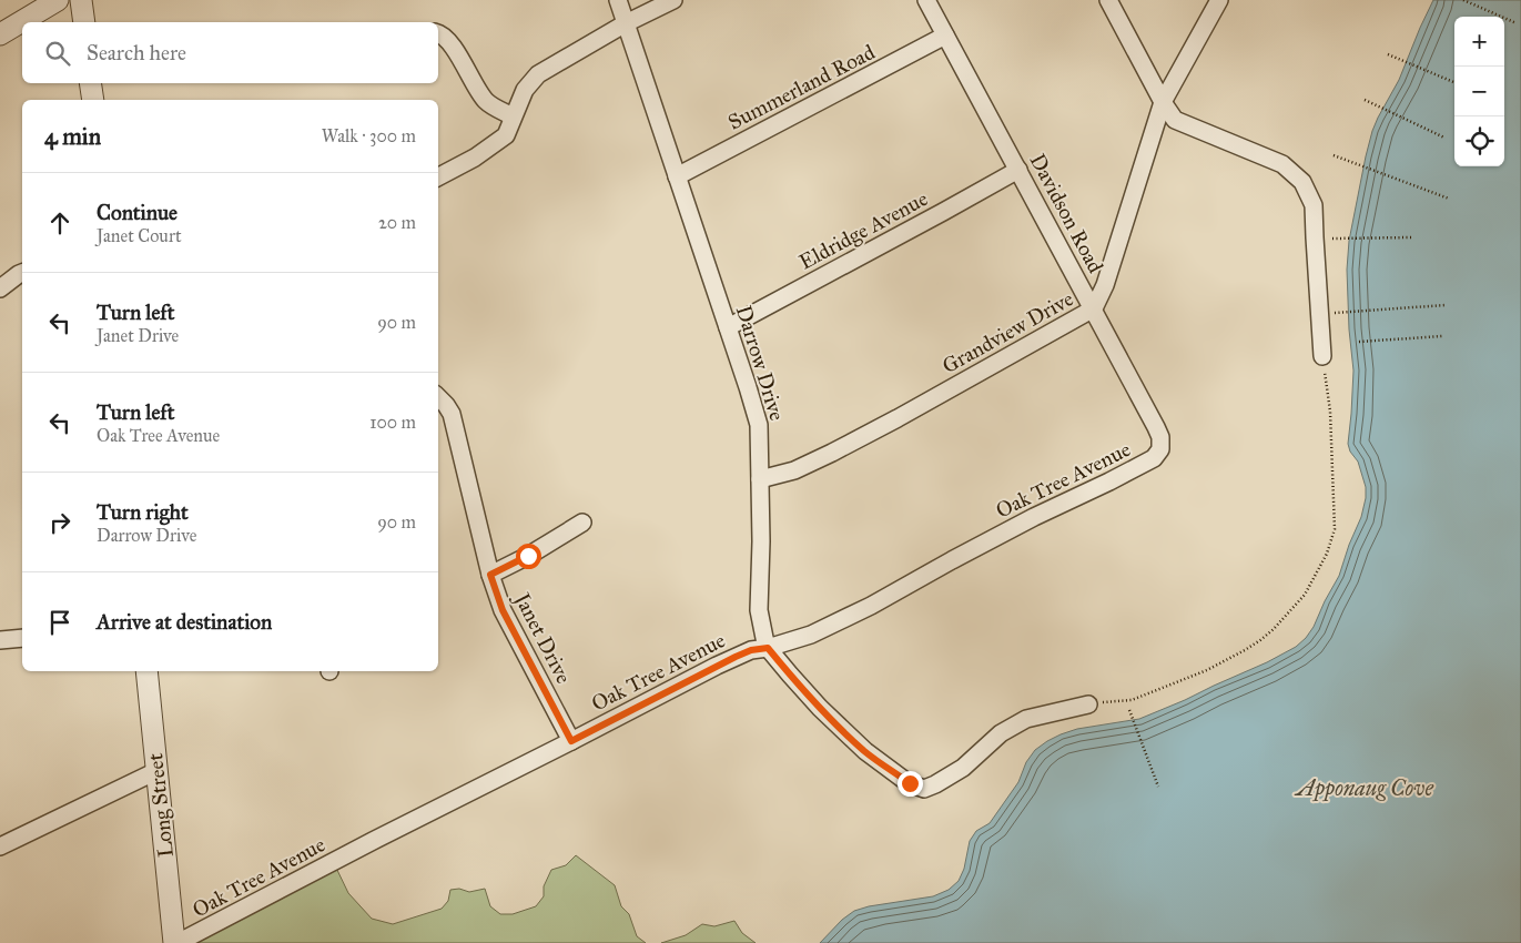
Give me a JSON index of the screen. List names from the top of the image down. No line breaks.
{"streets":{"street":["Summerland Road","Davidson Road","Eldridge Avenue","Grandview Drive","Darrow Drive","Oak Tree Avenue","Janet Drive","Long Street"]},"crossings":[["Summerland Road","Davidson Road"],["Summerland Road","Darrow Drive"],["Davidson Road","Eldridge Avenue"],["Davidson Road","Grandview Drive"],["Davidson Road","Oak Tree Avenue"],["Eldridge Avenue","Darrow Drive"],["Grandview Drive","Darrow Drive"],["Darrow Drive","Oak Tree Avenue"],["Oak Tree Avenue","Janet Drive"],["Oak Tree Avenue","Long Street"]],"water":["Apponaug Cove"],"page":{"map_buttons":["+","−"],"search":"Search here","heading":["4 min","Walk · 300 m"],"list":[["Continue","Janet Court","20 m"],["Turn left","Janet Drive","90 m"],["Turn left","Oak Tree Avenue","100 m"],["Turn right","Darrow Drive","90 m"],"Arrive at destination"]}}
